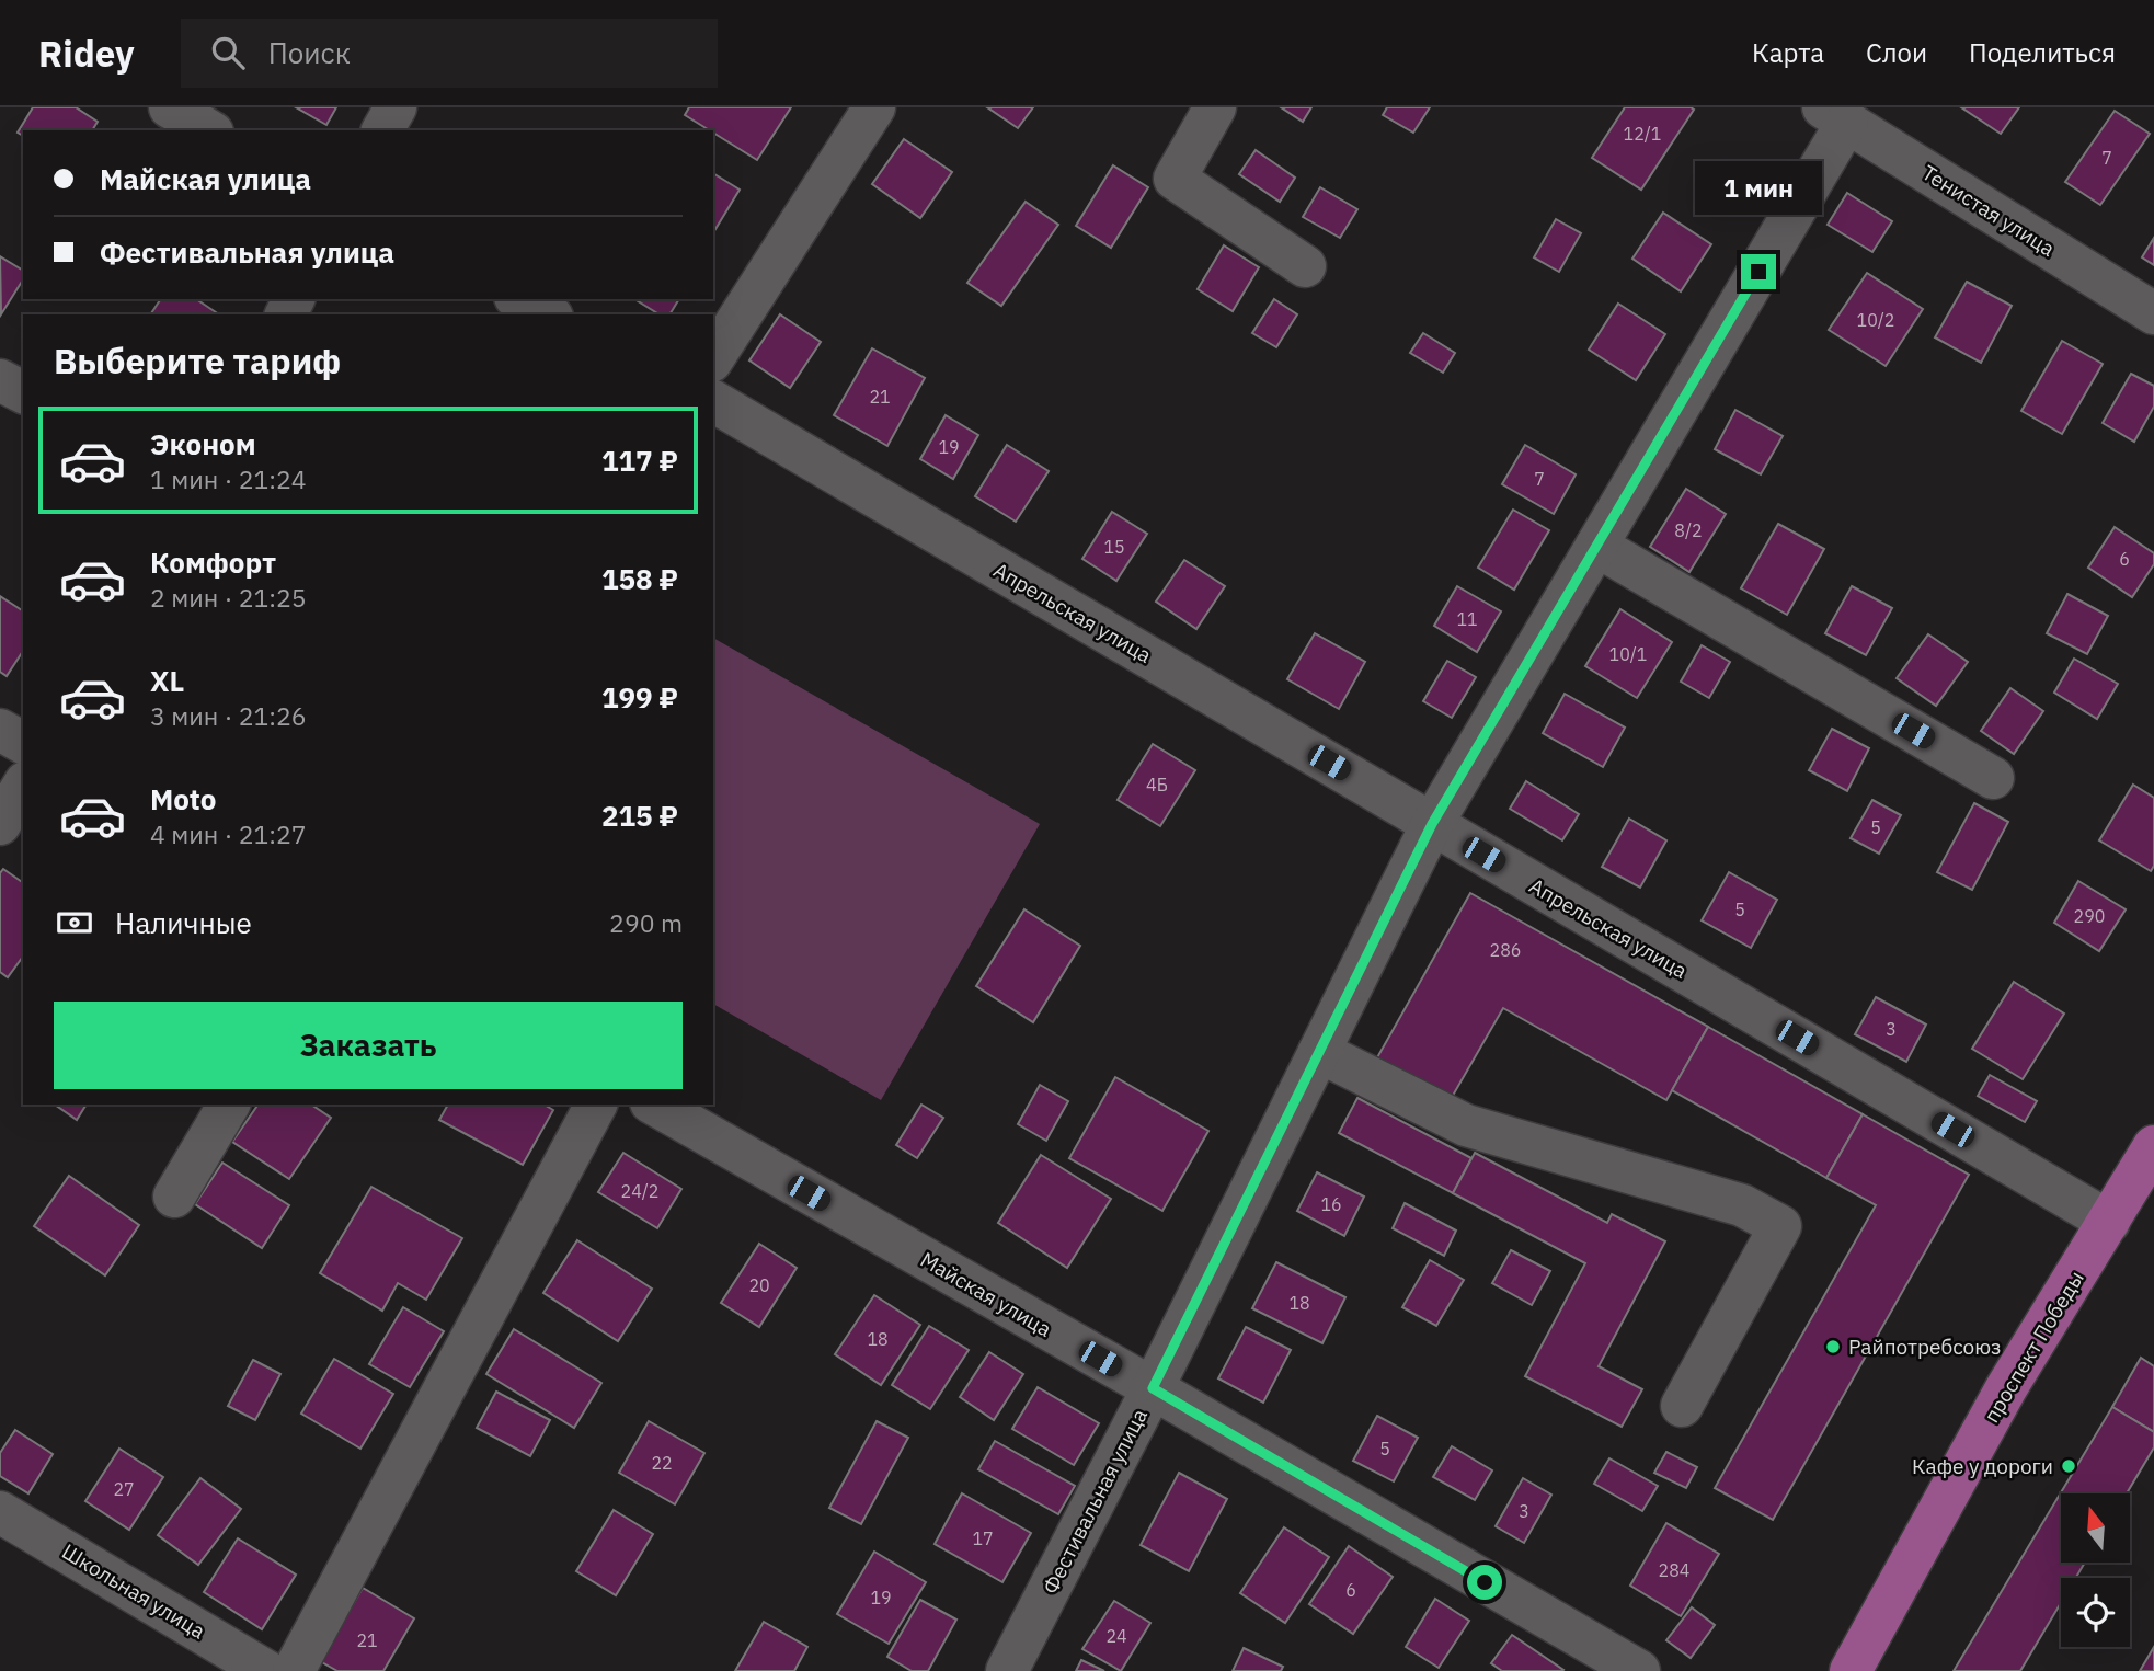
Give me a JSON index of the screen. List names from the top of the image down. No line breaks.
{"streets":{"main road":["проспект Победы"],"street":["Тенистая улица","Апрельская улица","Майская улица","Фестивальная улица","Школьная улица"]},"crossings":[["Тенистая улица","Фестивальная улица"],["Апрельская улица","проспект Победы"],["Апрельская улица","Фестивальная улица"],["Майская улица","Фестивальная улица"]],"places":["Райпотребсоюз","Кафе у дороги"],"house_numbers":["12/1","7","10/2","21","19","7","8/2","15","6","11","10/1","4Б","5","5","290","286","3","24/2","16","20","18","18","5","22","27","3","17","284","6","19","24","21"],"north":"top","page":{"header":"Ridey","search":"Поиск","nav":["Карта","Слои","Поделиться"],"banner":["Майская улица","Фестивальная улица"],"bubble":"1 мин","heading":"Выберите тариф","list":[{"name":"Эконом","note":"1 мин · 21:24","value":"117 ₽"},{"name":"Комфорт","note":"2 мин · 21:25","value":"158 ₽"},{"name":"XL","note":"3 мин · 21:26","value":"199 ₽"},{"name":"Moto","note":"4 мин · 21:27","value":"215 ₽"}],"pay":["Наличные","290 m"],"buttons":"Заказать"}}
